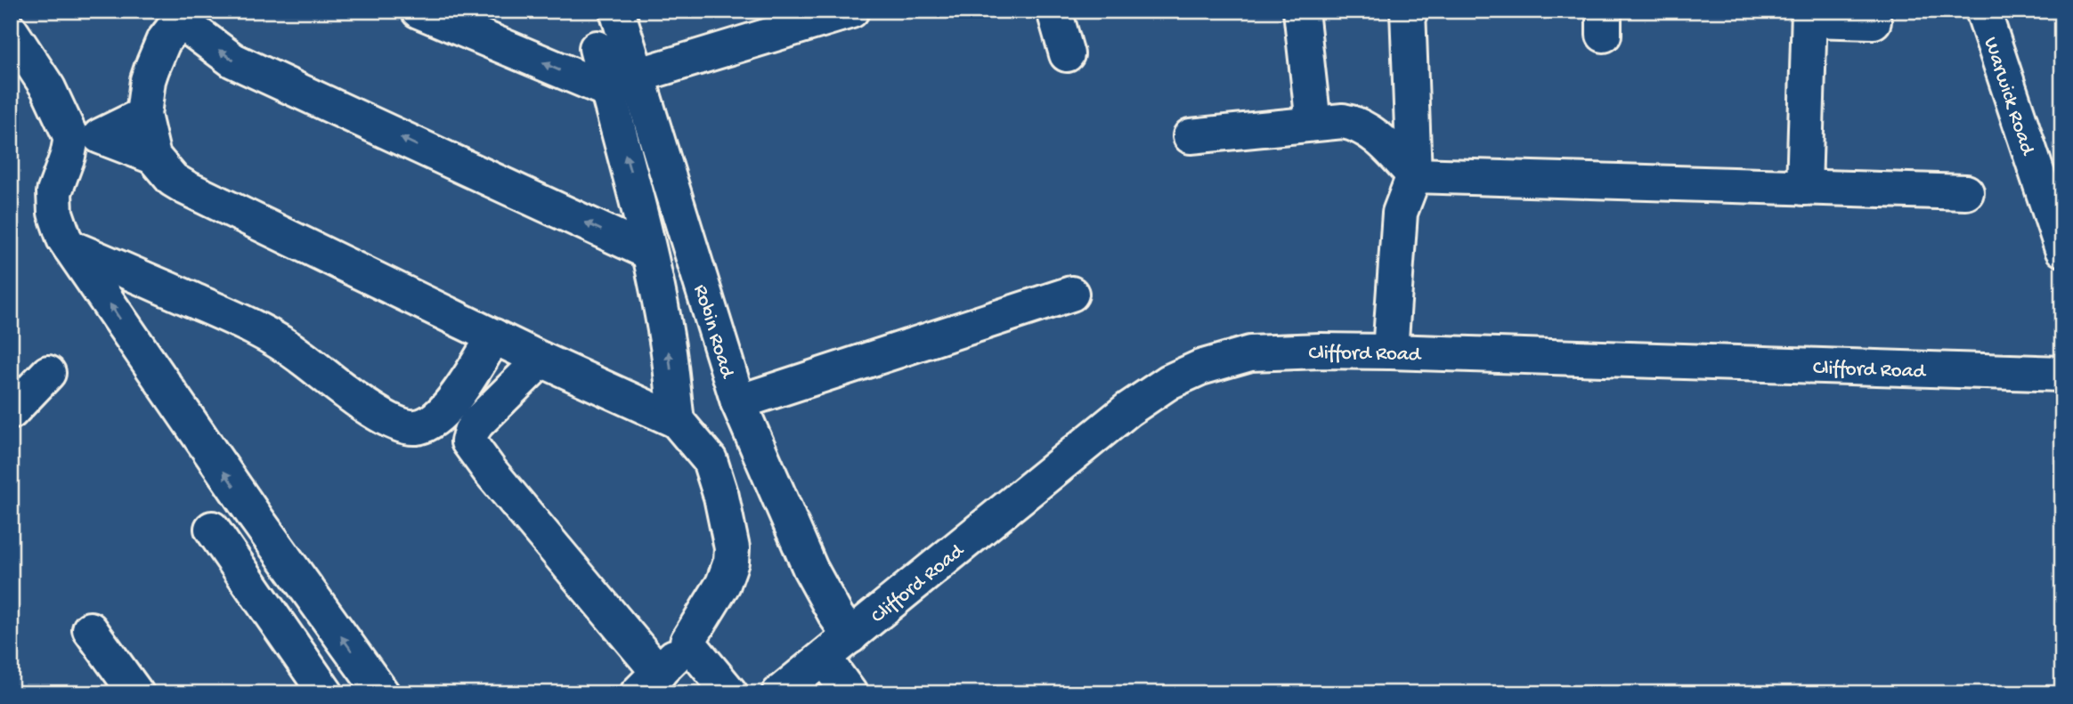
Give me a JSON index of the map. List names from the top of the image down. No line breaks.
{"streets":{"street":["Warwick Road","Robin Road","Clifford Road"]},"crossings":[["Robin Road","Clifford Road"]]}
